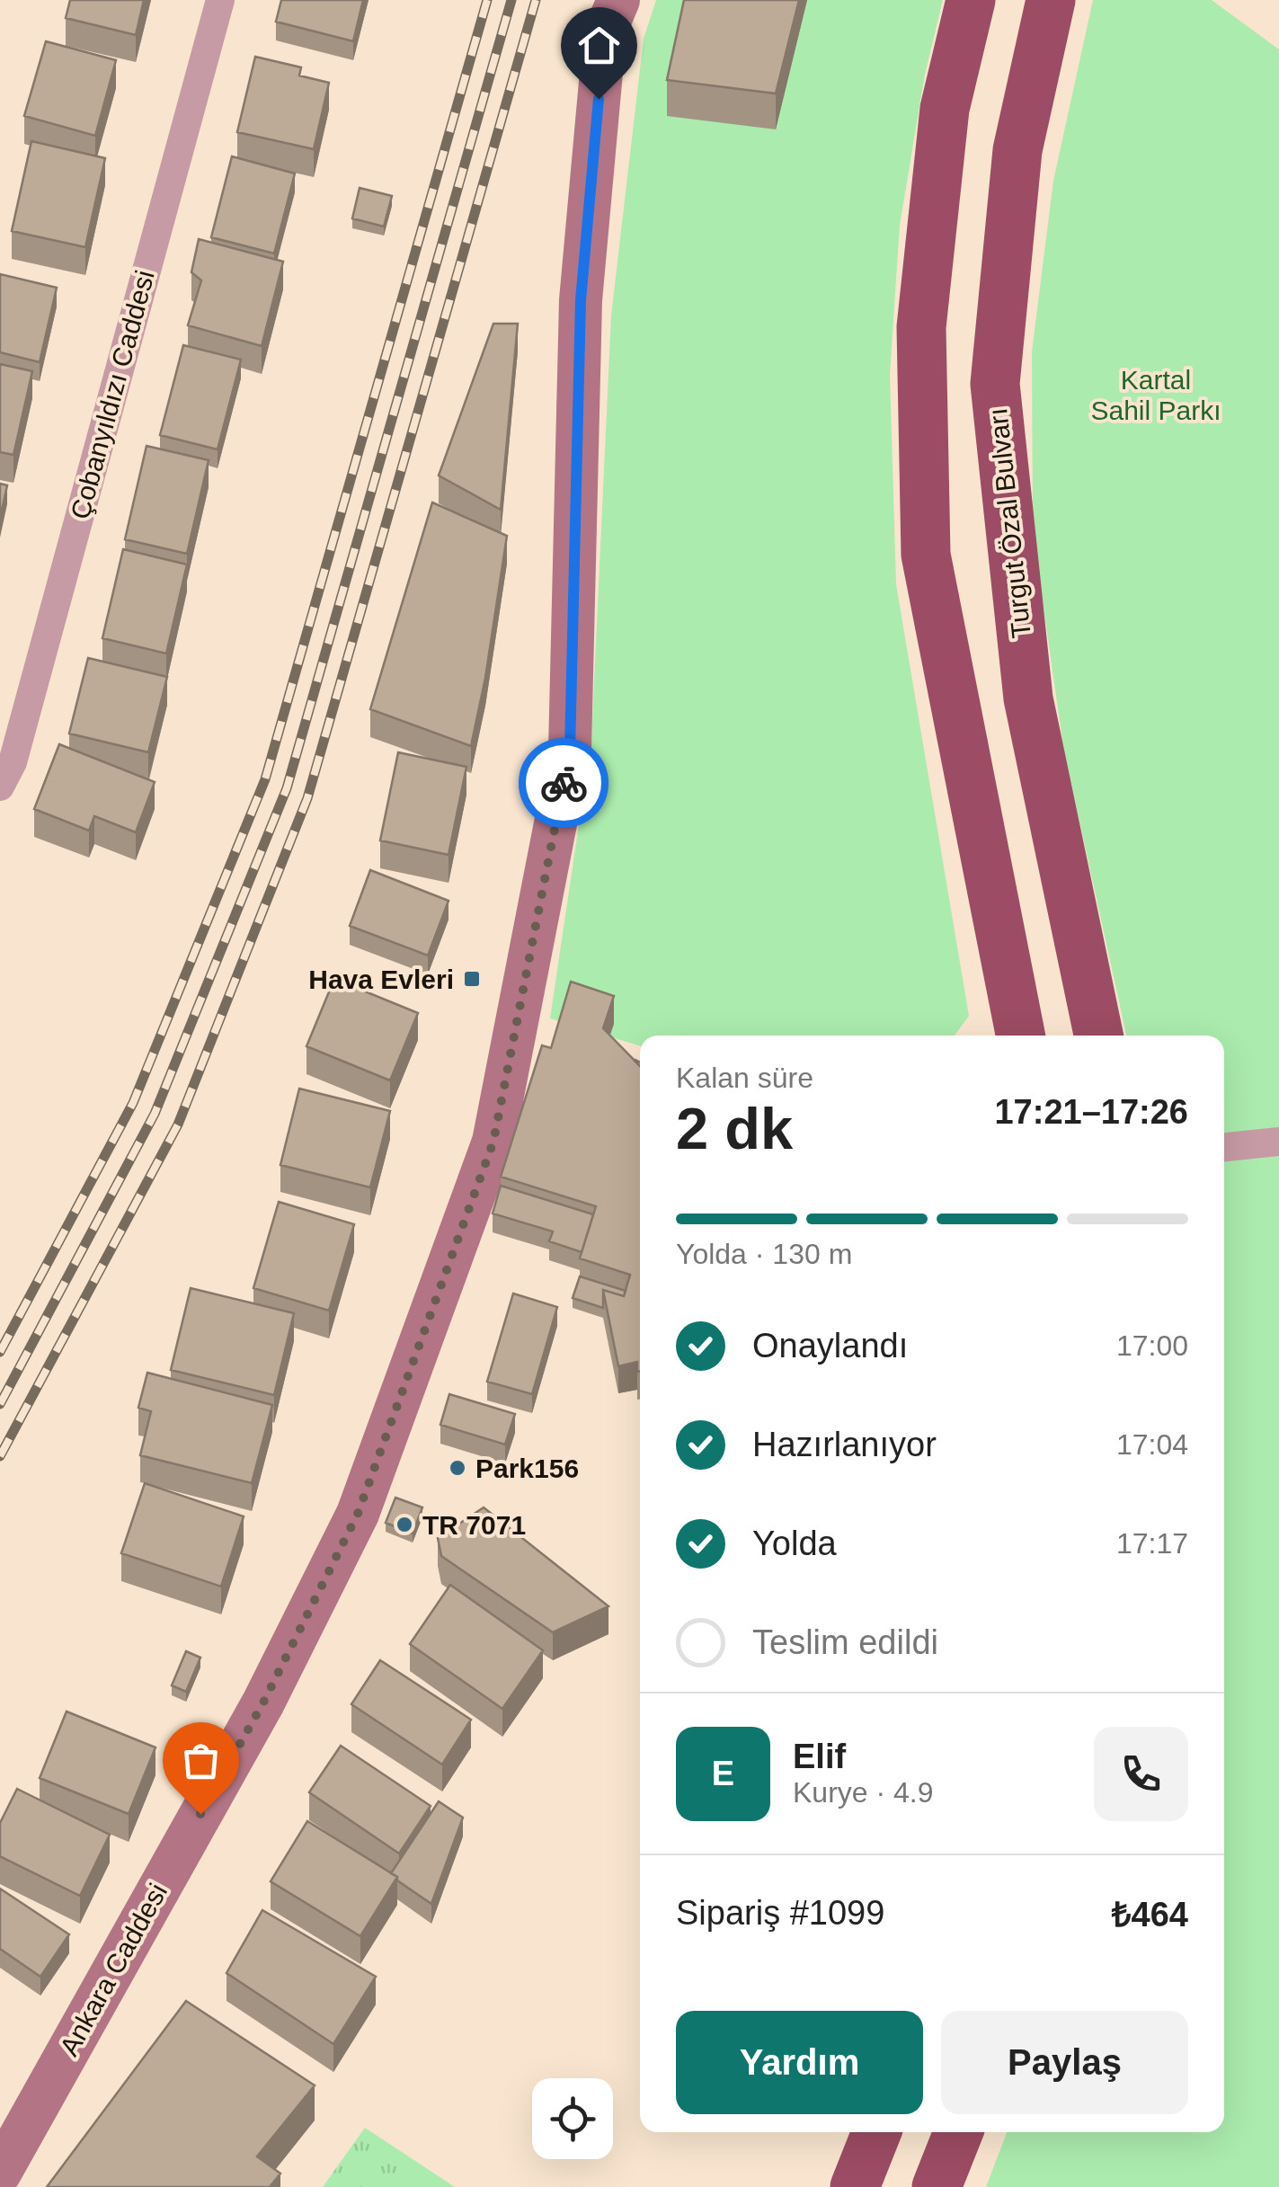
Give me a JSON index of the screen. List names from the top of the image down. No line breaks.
{"streets":{"highway":["Turgut Özal Bulvarı"],"main road":["Ankara Caddesi"],"street":["Çobanyıldızı Caddesi"]},"parks":["Kartal Sahil Parkı"],"places":{"transit":["Hava Evleri"],"other":["Park156","TR 7071"]},"page":{"heading":["2 dk","Kalan süre","17:21–17:26"],"panel":["Elif","Kurye · 4.9","Sipariş #1099","₺464"],"bar":"Yolda · 130 m","list":[["Onaylandı","17:00"],["Hazırlanıyor","17:04"],["Yolda","17:17"],"Teslim edildi"],"round":"E","buttons":["Yardım","Paylaş"]}}
